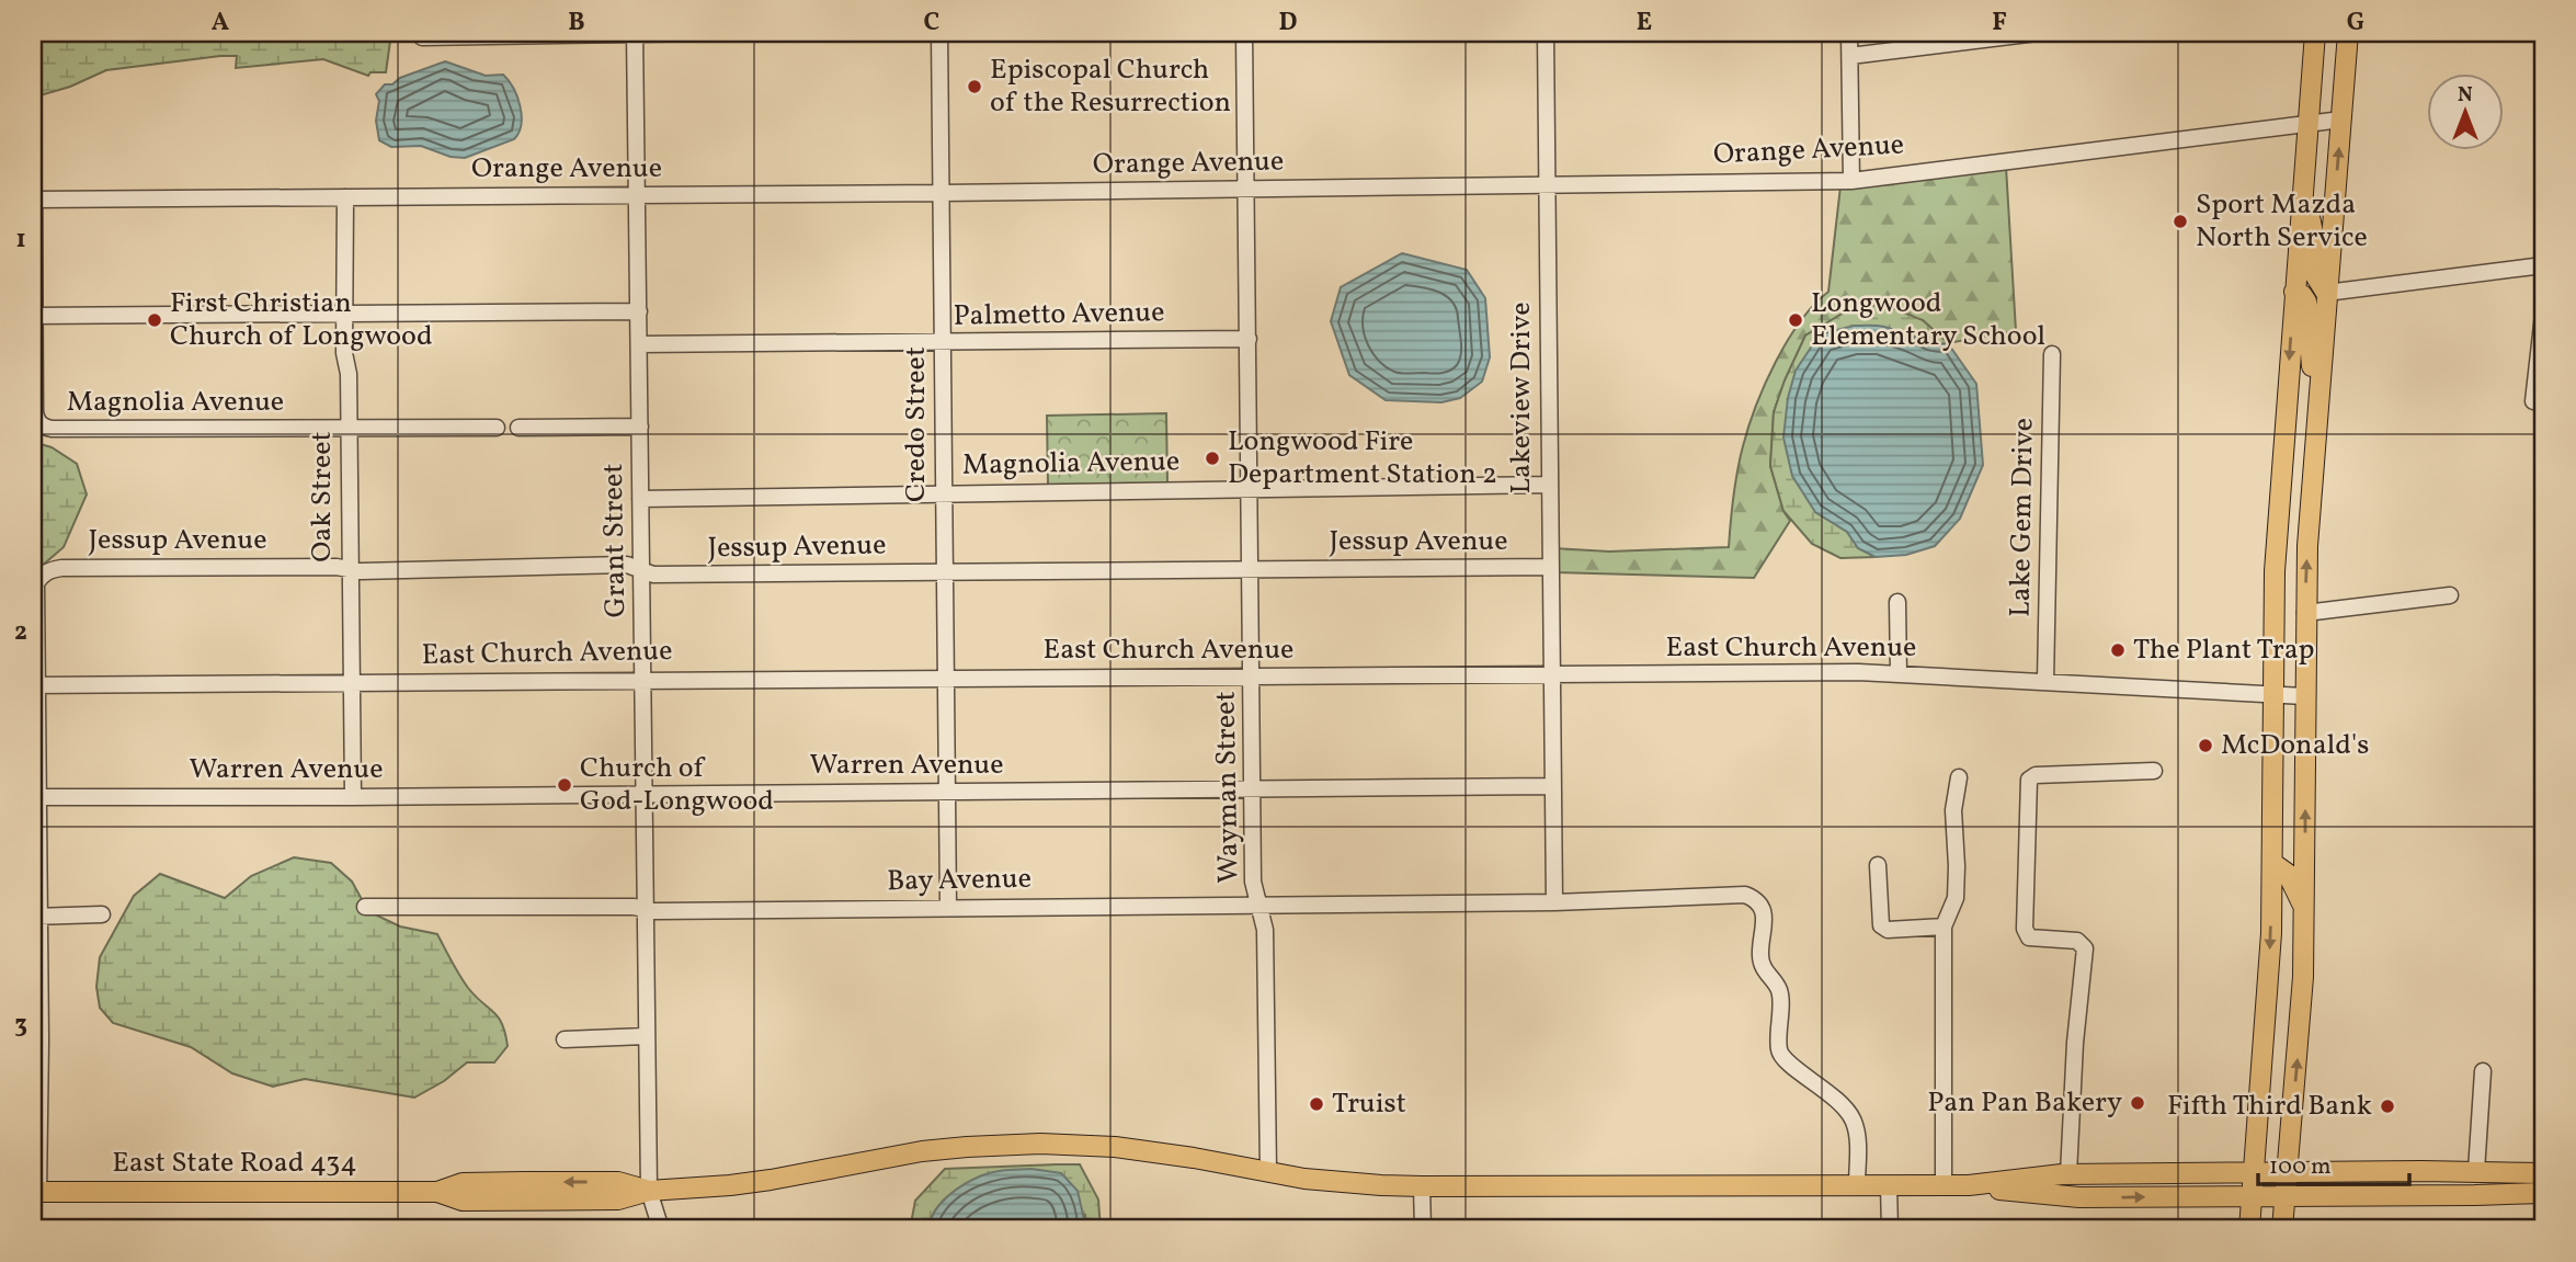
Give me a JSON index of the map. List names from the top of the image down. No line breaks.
{"streets":{"main road":["East State Road 434"],"street":["Orange Avenue","Palmetto Avenue","Lakeview Drive","Magnolia Avenue","Credo Street","Oak Street","Lake Gem Drive","Jessup Avenue","Grant Street","East Church Avenue","Warren Avenue","Wayman Street","Bay Avenue"]},"crossings":[["Orange Avenue","Lakeview Drive"],["Orange Avenue","Credo Street"],["Orange Avenue","Oak Street"],["Orange Avenue","Grant Street"],["Orange Avenue","Wayman Street"],["Palmetto Avenue","Credo Street"],["Palmetto Avenue","Grant Street"],["Palmetto Avenue","Wayman Street"],["Lakeview Drive","Magnolia Avenue"],["Lakeview Drive","Jessup Avenue"],["Lakeview Drive","East Church Avenue"],["Lakeview Drive","Warren Avenue"],["Lakeview Drive","Bay Avenue"],["Magnolia Avenue","Credo Street"],["Magnolia Avenue","Oak Street"],["Magnolia Avenue","Grant Street"],["Magnolia Avenue","Wayman Street"],["Credo Street","Jessup Avenue"],["Credo Street","East Church Avenue"],["Credo Street","Warren Avenue"],["Credo Street","Bay Avenue"],["Oak Street","Jessup Avenue"],["Oak Street","East Church Avenue"],["Oak Street","Warren Avenue"],["Lake Gem Drive","East Church Avenue"],["Jessup Avenue","Grant Street"],["Jessup Avenue","East Church Avenue"],["Jessup Avenue","Wayman Street"],["Grant Street","East Church Avenue"],["Grant Street","Warren Avenue"],["Grant Street","Bay Avenue"],["Grant Street","East State Road 434"],["East Church Avenue","Wayman Street"],["Warren Avenue","Wayman Street"],["Wayman Street","Bay Avenue"],["Wayman Street","East State Road 434"],["Bay Avenue","East State Road 434"]],"places":["Episcopal Church of the Resurrection","Sport Mazda North Service","First Christian Church of Longwood","Longwood Elementary School","Longwood Fire Department Station 2","The Plant Trap","McDonald's","Church of God-Longwood","Pan Pan Bakery","Truist","Fifth Third Bank"],"scale_bar":"100 m","north":"top","grid":{"columns":["A","B","C","D","E","F","G"],"rows":["1","2","3"]}}
